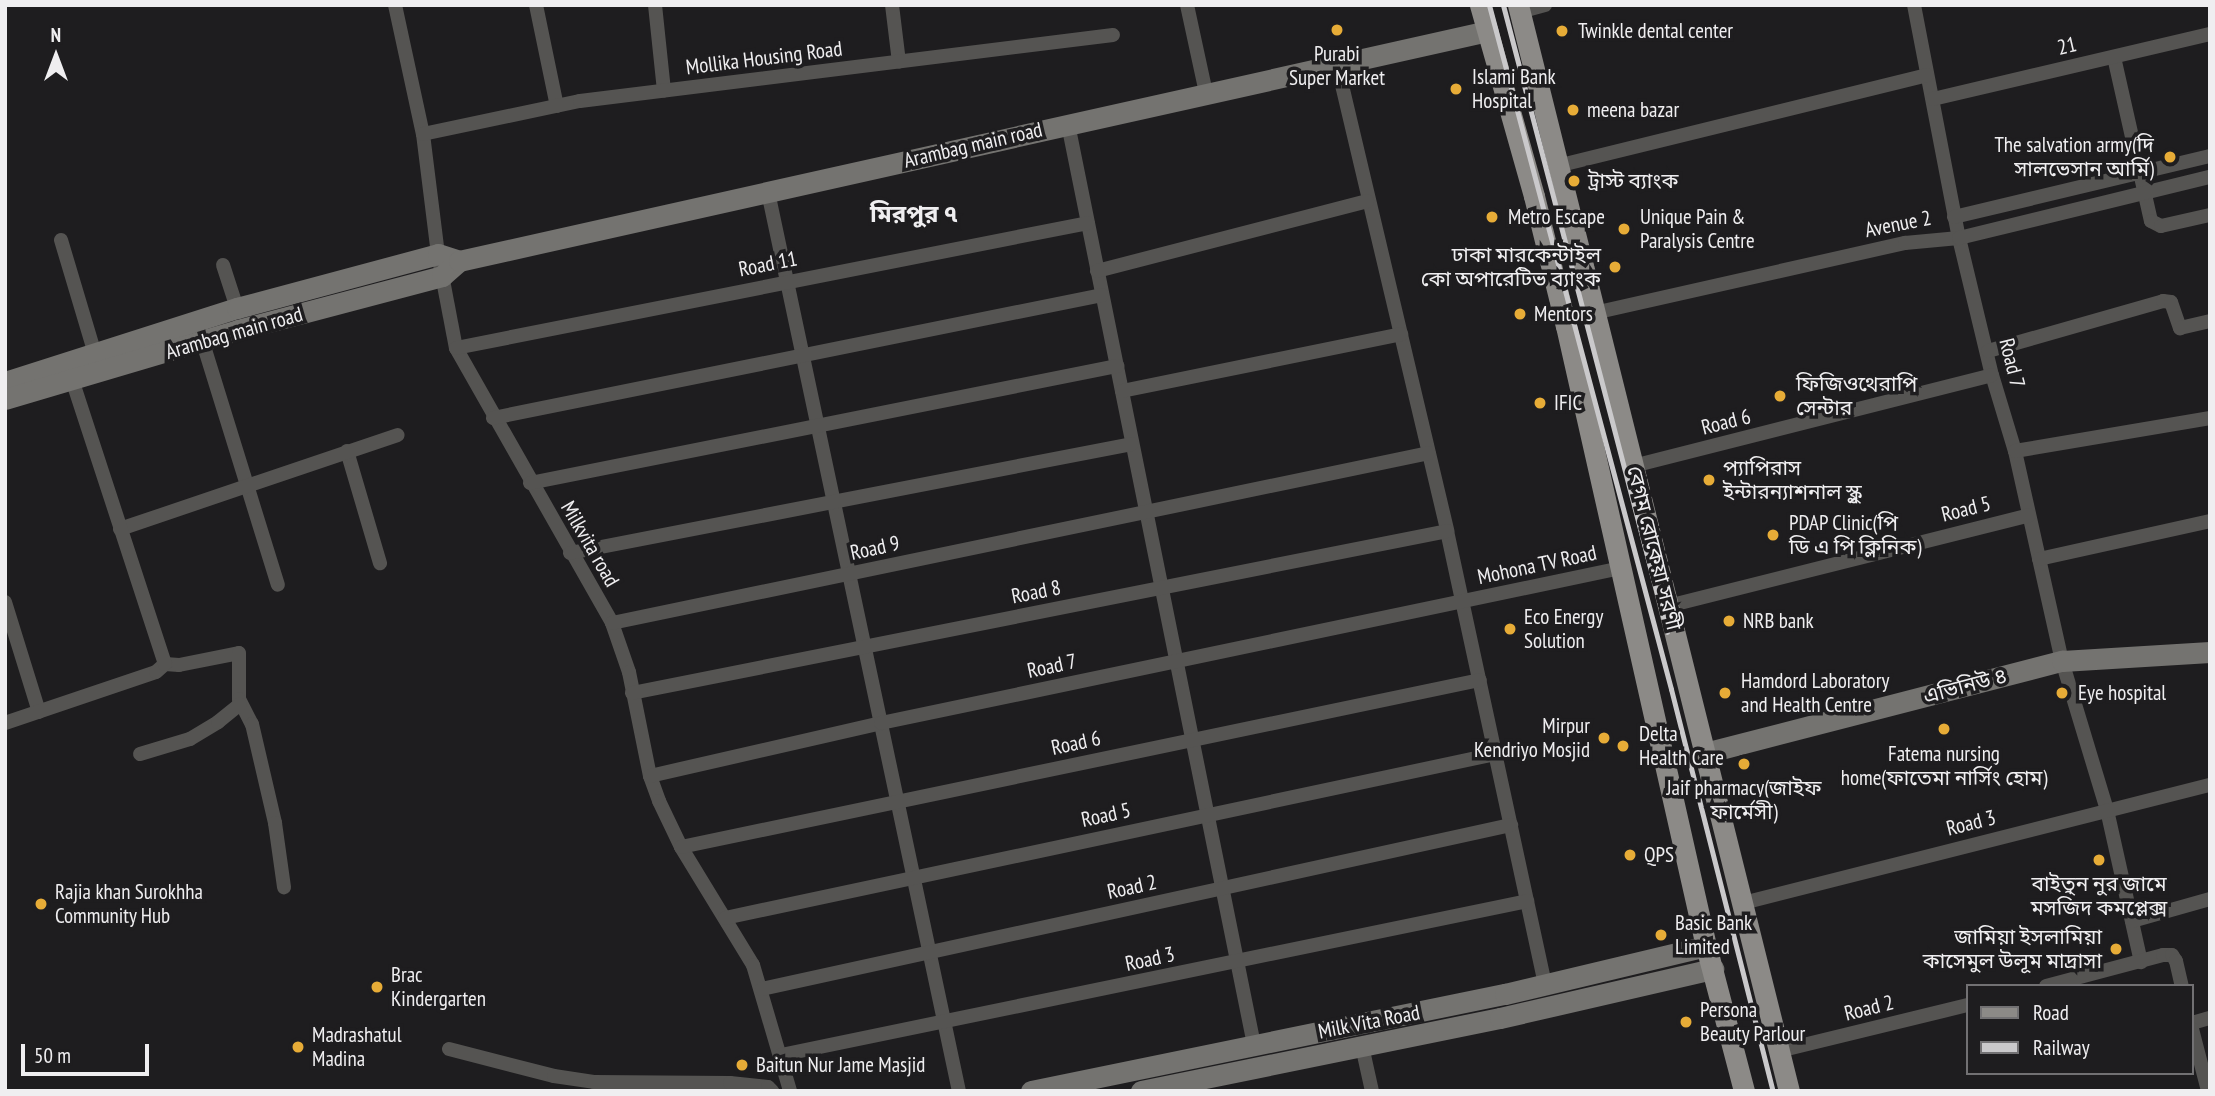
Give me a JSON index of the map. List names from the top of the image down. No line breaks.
{"streets":{"main road":["বেগম রোকেয়া সরণী"],"street":["21","Mollika Housing Road","Arambag main road","Avenue 2","Road 11","Road 7","Road 6","Road 5","Milkvita road","Road 9","Mohona TV Road","Road 8","এভিনিউ ৪","Road 3","Road 2","Milk Vita Road"]},"crossings":[["21","Road 7"],["Mollika Housing Road","Milkvita road"],["Arambag main road","Milkvita road"],["Arambag main road","বেগম রোকেয়া সরণী"],["Avenue 2","Road 7"],["Avenue 2","বেগম রোকেয়া সরণী"],["Road 11","Milkvita road"],["Road 7","Road 6"],["Road 7","Road 5"],["Road 7","Milkvita road"],["Road 7","Mohona TV Road"],["Road 7","এভিনিউ ৪"],["Road 6","Milkvita road"],["Road 6","বেগম রোকেয়া সরণী"],["Road 5","Milkvita road"],["Road 5","বেগম রোকেয়া সরণী"],["Milkvita road","Road 9"],["Milkvita road","Road 8"],["Milkvita road","Road 3"],["Milkvita road","Road 2"],["বেগম রোকেয়া সরণী","Mohona TV Road"],["বেগম রোকেয়া সরণী","এভিনিউ ৪"],["বেগম রোকেয়া সরণী","Road 3"],["বেগম রোকেয়া সরণী","Road 2"],["বেগম রোকেয়া সরণী","Milk Vita Road"]],"districts":["মিরপুর ৭"],"places":["Purabi Super Market","Twinkle dental center","Islami Bank Hospital","meena bazar","The salvation army(দি সালভেসান আর্মি)","ট্রাস্ট ব্যাংক","Metro Escape","Unique Pain & Paralysis Centre","ঢাকা মারকেন্টাইল কো অপারেটিভ ব্যাংক","Mentors","ফিজিওথেরাপি সেন্টার","IFIC","প্যাপিরাস ইন্টারন্যাশনাল স্কুল","PDAP Clinic(পি ডি এ পি ক্লিনিক)","NRB bank","Eco Energy Solution","Hamdord Laboratory and Health Centre","Eye hospital","Fatema nursing home(ফাতেমা নার্সিং হোম)","Mirpur Kendriyo Mosjid","Delta Health Care","Jaif pharmacy(জাইফ ফার্মেসী)","QPS","বাইতুন নুর জামে মসজিদ কমপ্লেক্স","Rajia khan Surokhha Community Hub","Basic Bank Limited","জামিয়া ইসলামিয়া কাসেমুল উলূম মাদ্রাসা","Brac Kindergarten","Persona Beauty Parlour","Madrashatul Madina","Baitun Nur Jame Masjid"],"legend":["Road","Railway"],"scale_bar":"50 m","north":"top"}
